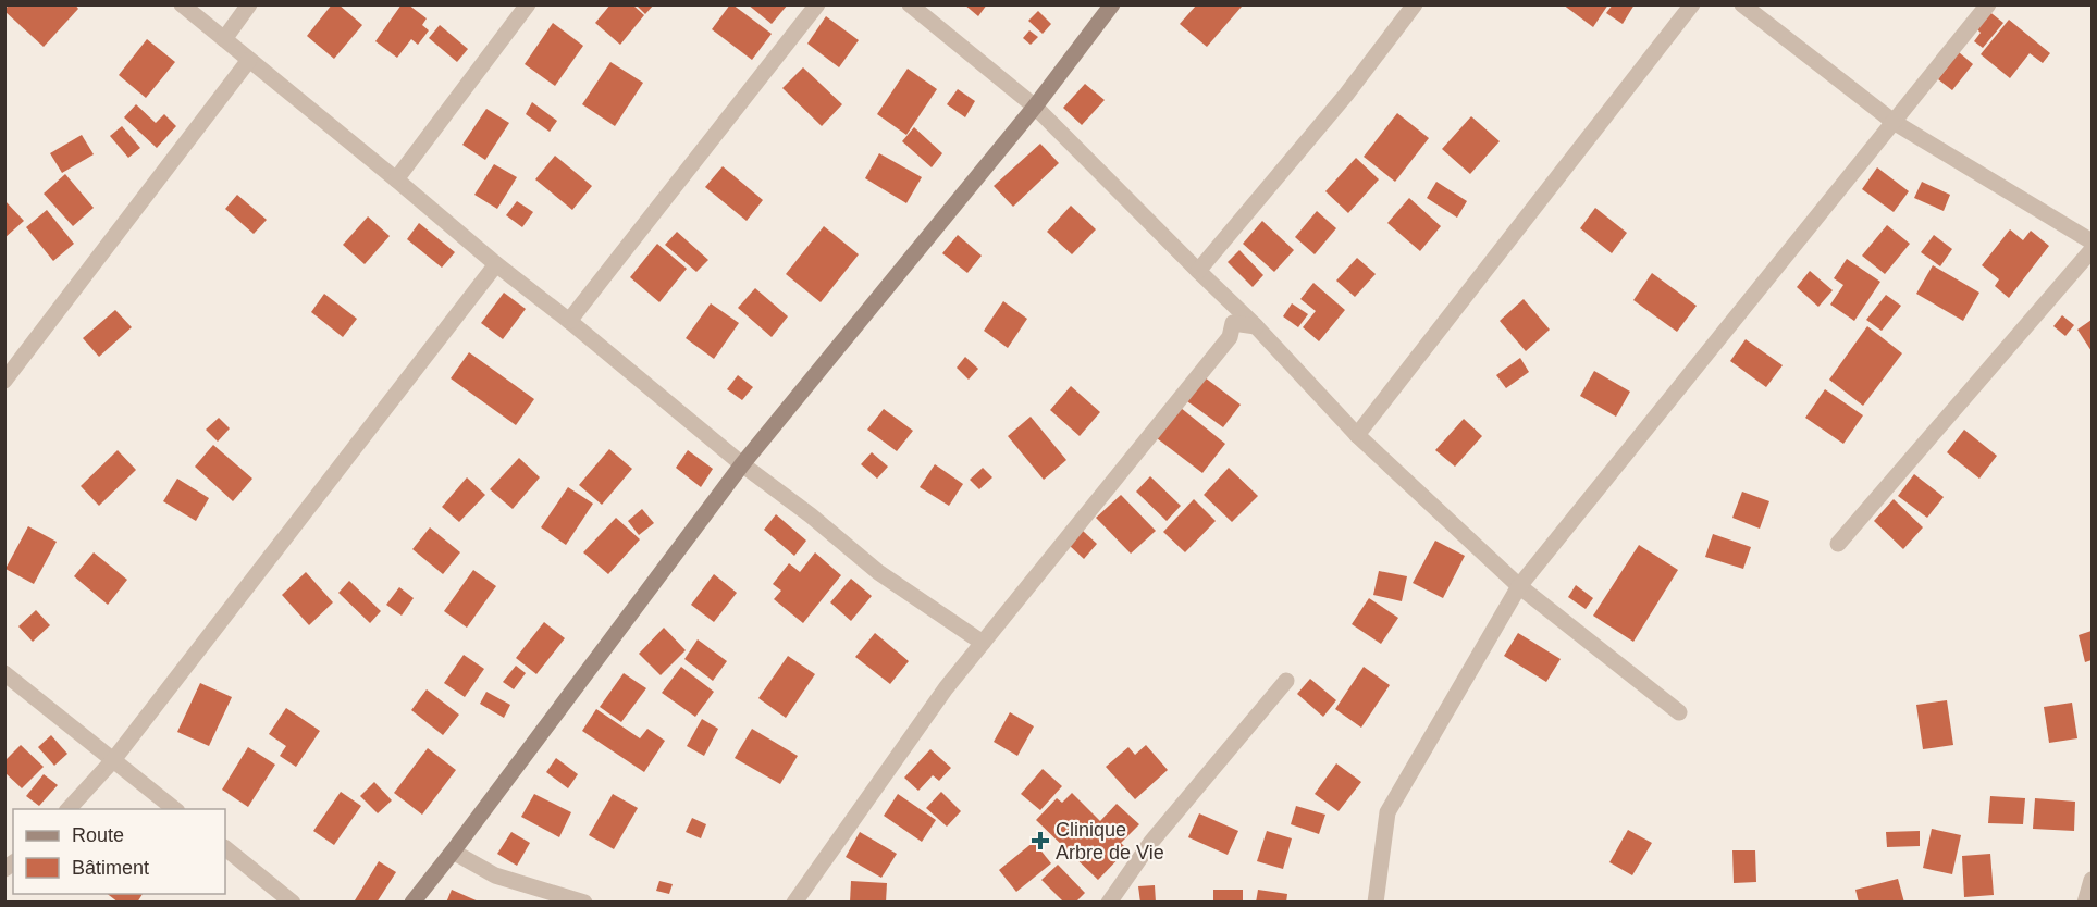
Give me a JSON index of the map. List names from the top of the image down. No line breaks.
{"places":{"health":["Clinique Arbre de Vie"]},"legend":["Route","Bâtiment"]}
